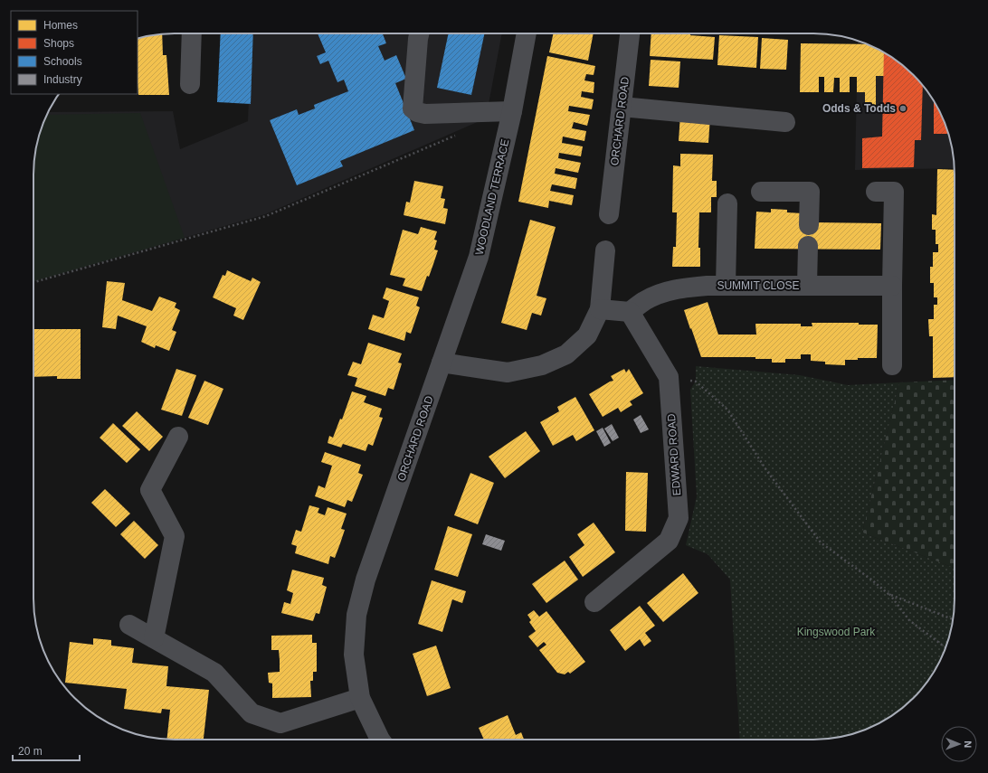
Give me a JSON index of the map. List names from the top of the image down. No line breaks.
{"streets":{"street":["ORCHARD ROAD","WOODLAND TERRACE","SUMMIT CLOSE","EDWARD ROAD"]},"crossings":[["ORCHARD ROAD","WOODLAND TERRACE"],["SUMMIT CLOSE","EDWARD ROAD"]],"parks":["Kingswood Park"],"places":["Odds & Todds"],"legend":["Homes","Shops","Schools","Industry"],"scale_bar":"20 m","north":"right"}
